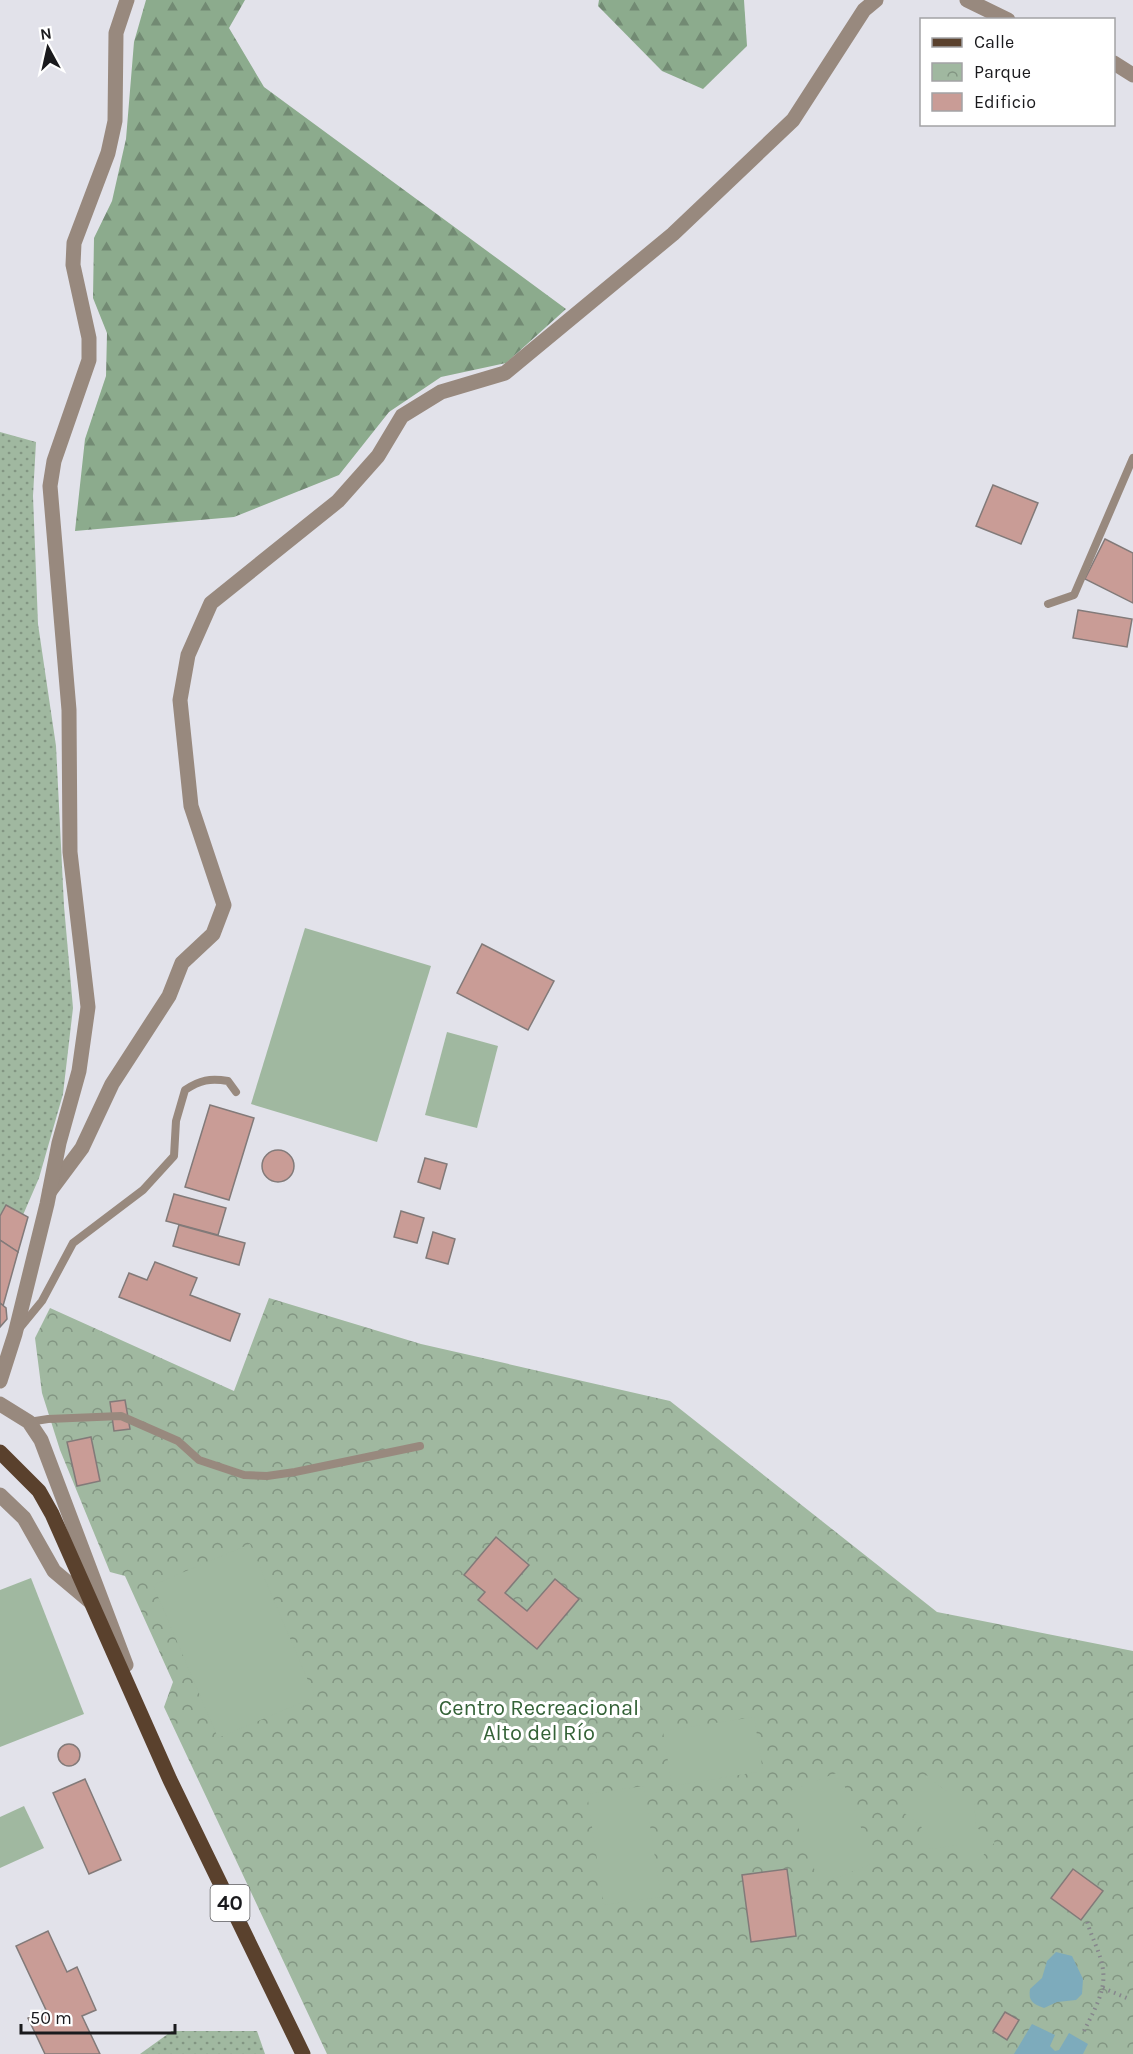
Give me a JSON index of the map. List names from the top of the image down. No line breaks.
{"streets":{"main road":["40"]},"parks":["Centro Recreacional Alto del Río"],"legend":["Calle","Parque","Edificio"],"scale_bar":"50 m","north":"top"}
